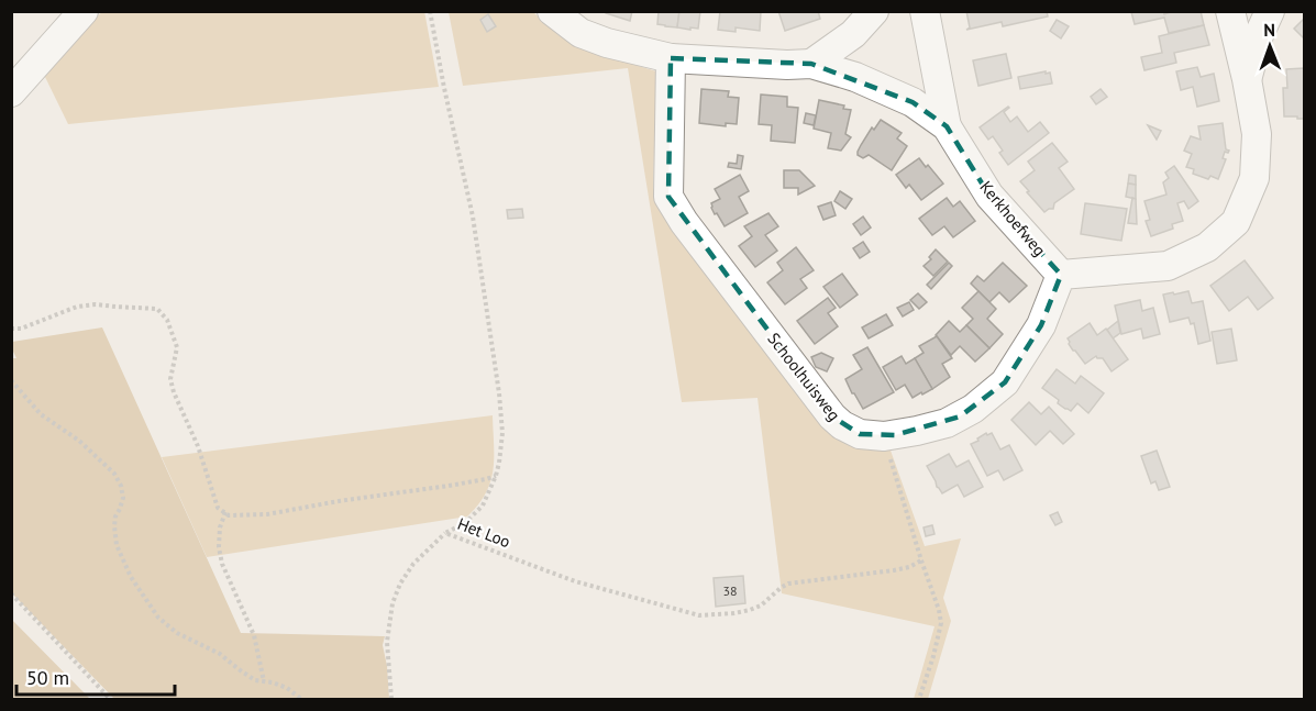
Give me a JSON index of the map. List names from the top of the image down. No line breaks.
{"streets":{"street":["Kerkhoefweg","Schoolhuisweg"],"path":["Het Loo"]},"crossings":[["Kerkhoefweg","Schoolhuisweg"]],"house_numbers":["38"],"scale_bar":"50 m","north":"top"}
